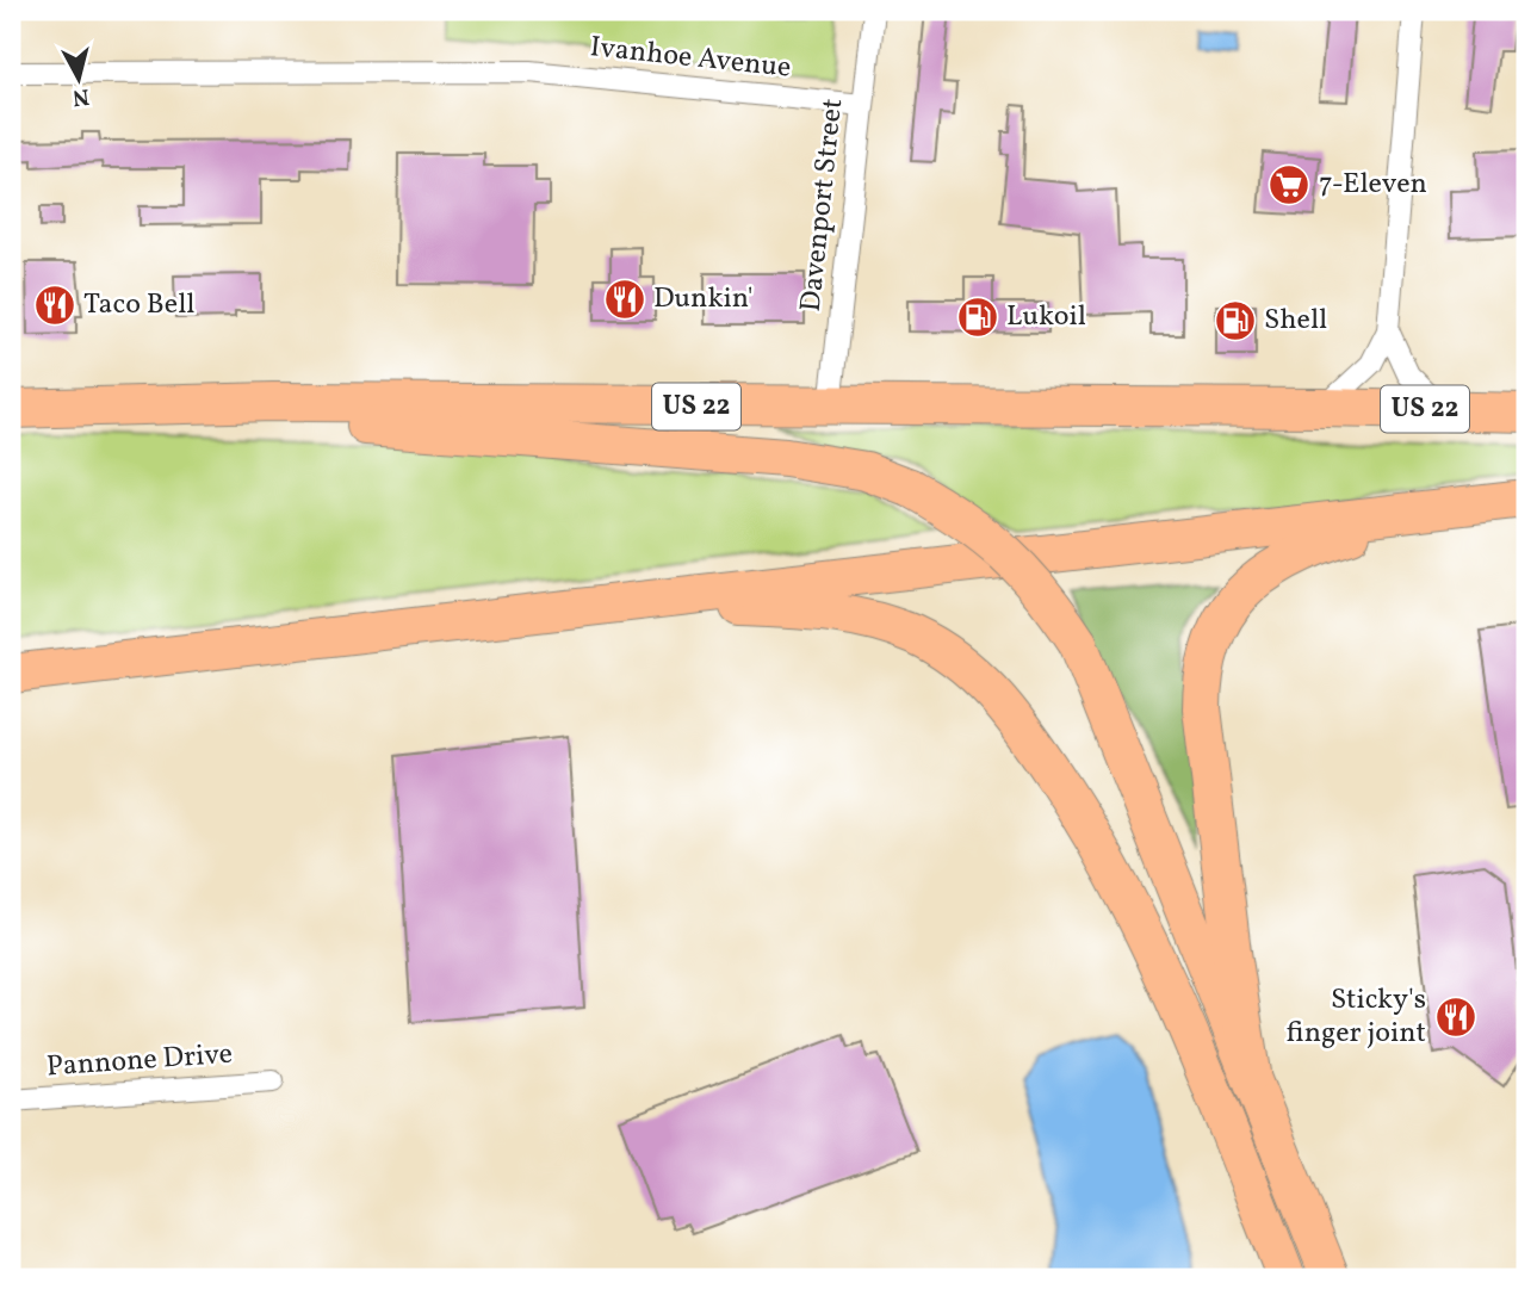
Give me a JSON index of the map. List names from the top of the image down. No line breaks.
{"streets":{"highway":["US 22"],"street":["Ivanhoe Avenue","Davenport Street","Pannone Drive"]},"crossings":[["Ivanhoe Avenue","Davenport Street"],["Davenport Street","US 22"]],"places":{"supermarket":["7-Eleven"],"restaurant":["Dunkin'","Taco Bell","Sticky's finger joint"],"fuel station":["Lukoil","Shell"]},"north":"bottom"}
